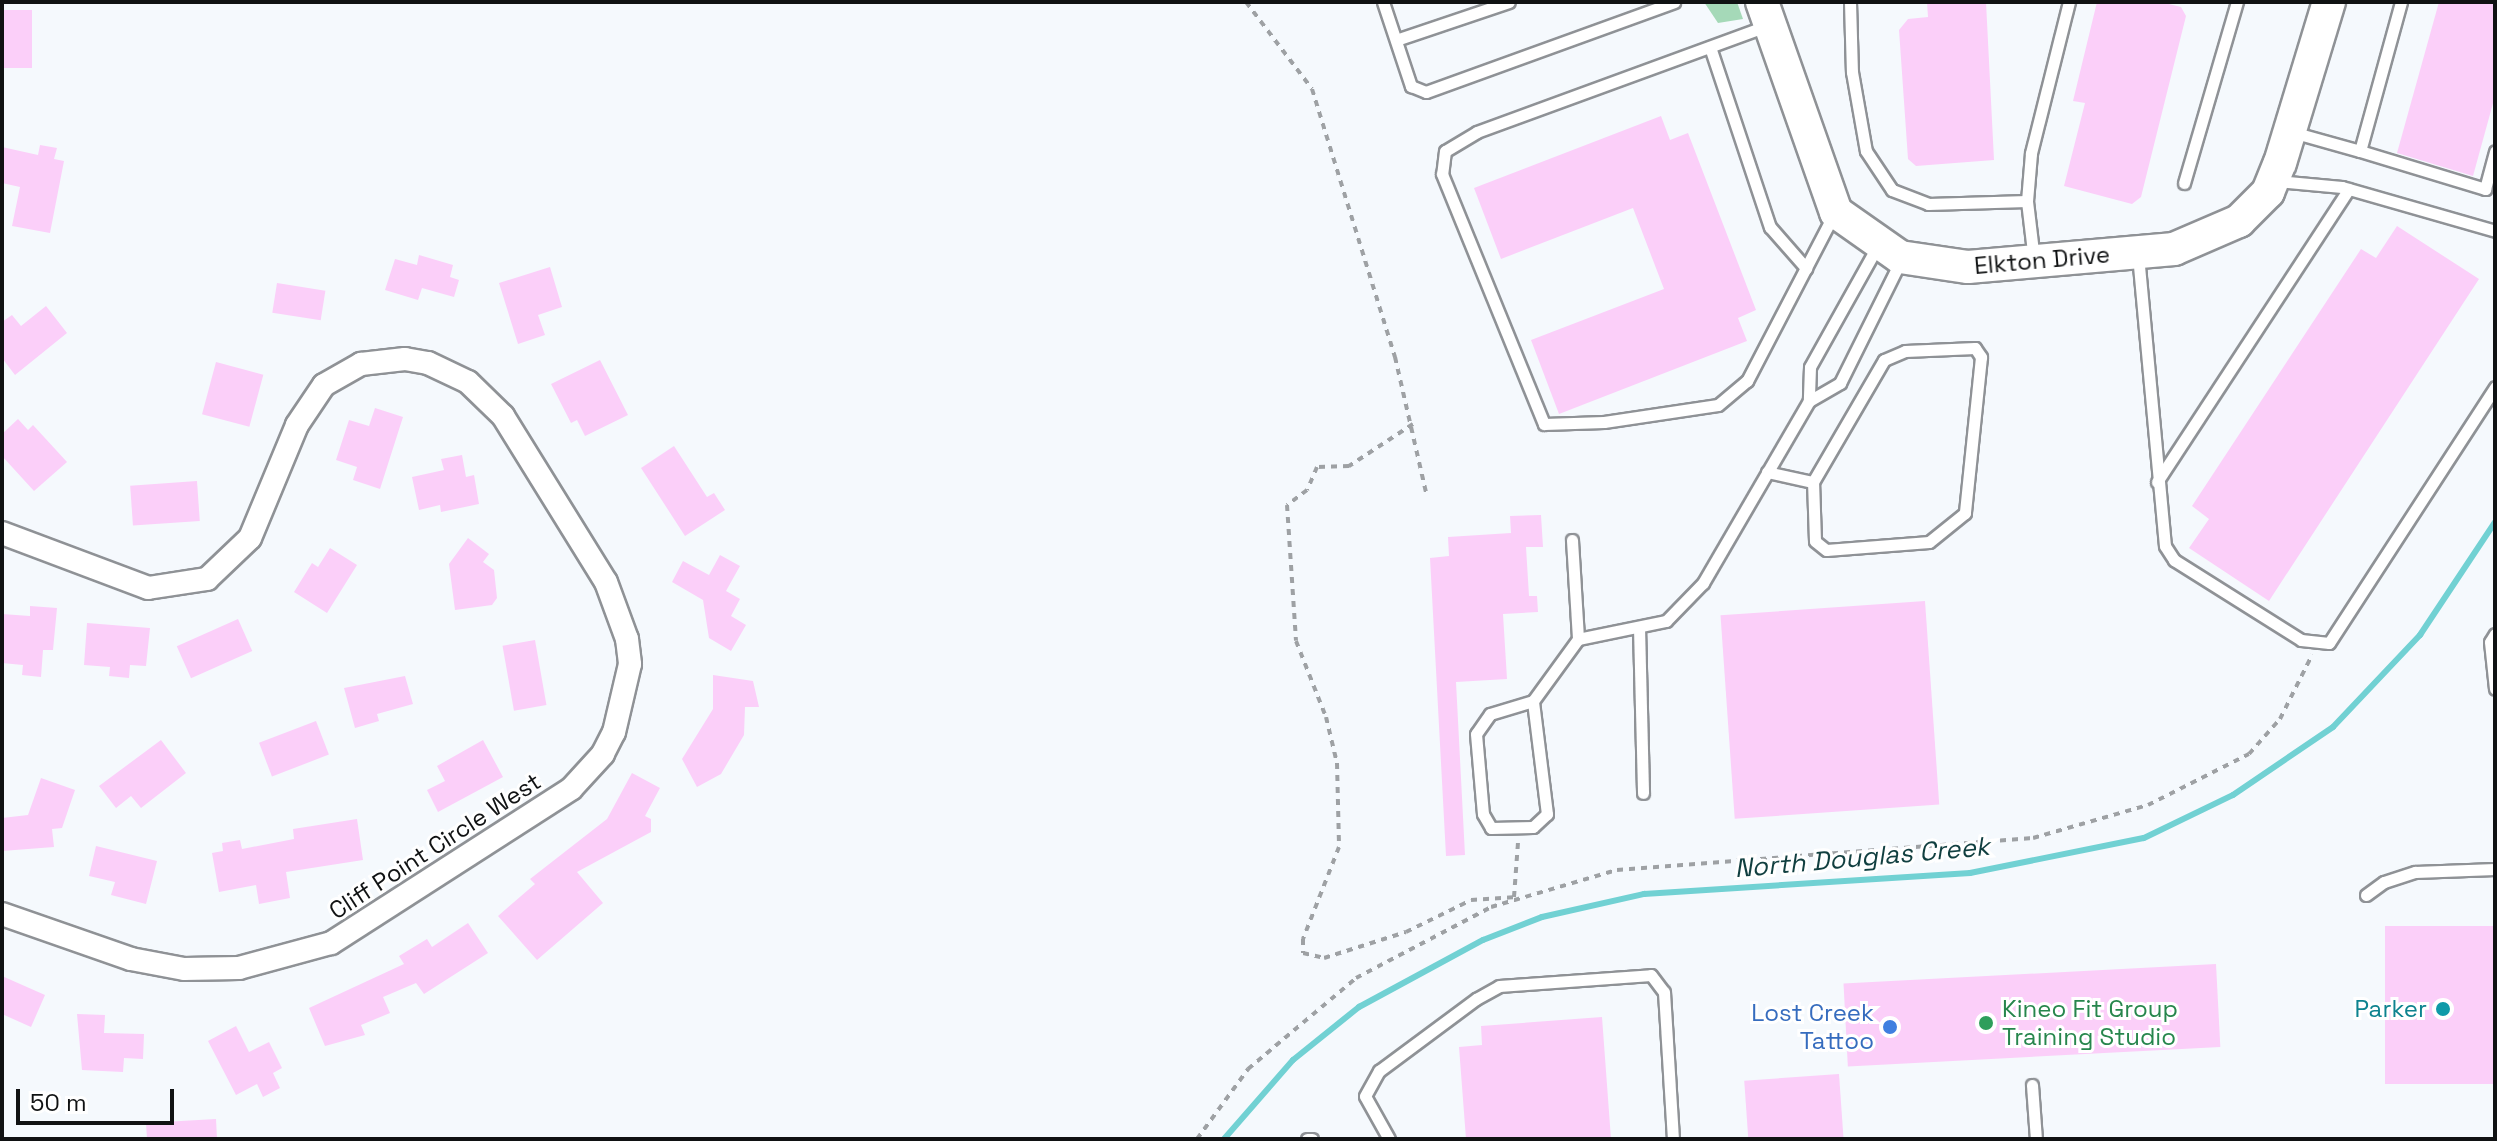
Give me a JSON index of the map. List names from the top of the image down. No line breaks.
{"streets":{"street":["Elkton Drive","Cliff Point Circle West"]},"water":["North Douglas Creek"],"places":["Parker","Kineo Fit Group Training Studio","Lost Creek Tattoo"],"scale_bar":"50 m"}
